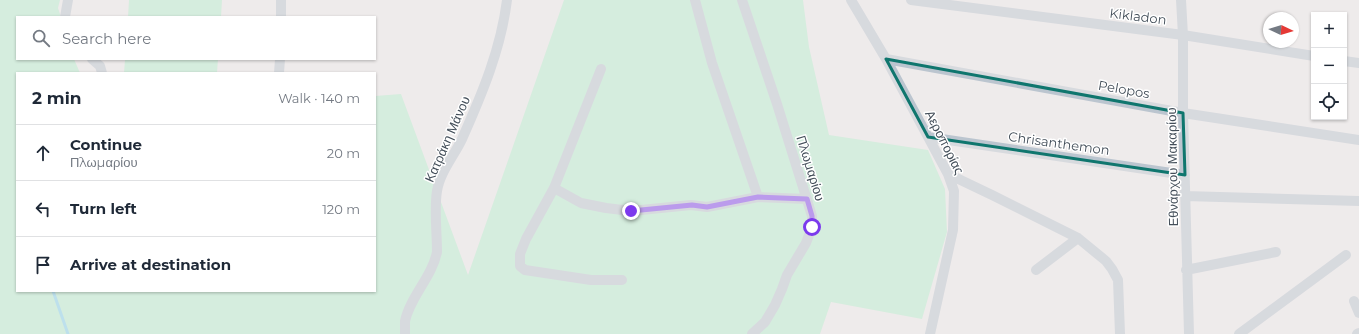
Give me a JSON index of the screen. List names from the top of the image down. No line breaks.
{"streets":{"street":["Kikladon","Pelopos","Κατράκη Μάνου","Αεροπορίας","Chrisanthemon","Εθνάρχου Μακαρίου","Πλωμαρίου"]},"crossings":[["Kikladon","Εθνάρχου Μακαρίου"],["Pelopos","Αεροπορίας"],["Pelopos","Εθνάρχου Μακαρίου"],["Αεροπορίας","Chrisanthemon"],["Chrisanthemon","Εθνάρχου Μακαρίου"]],"north":"right","page":{"map_buttons":["+","−"],"search":"Search here","heading":["2 min","Walk · 140 m"],"list":[["Continue","Πλωμαρίου","20 m"],["Turn left","120 m"],"Arrive at destination"]}}
